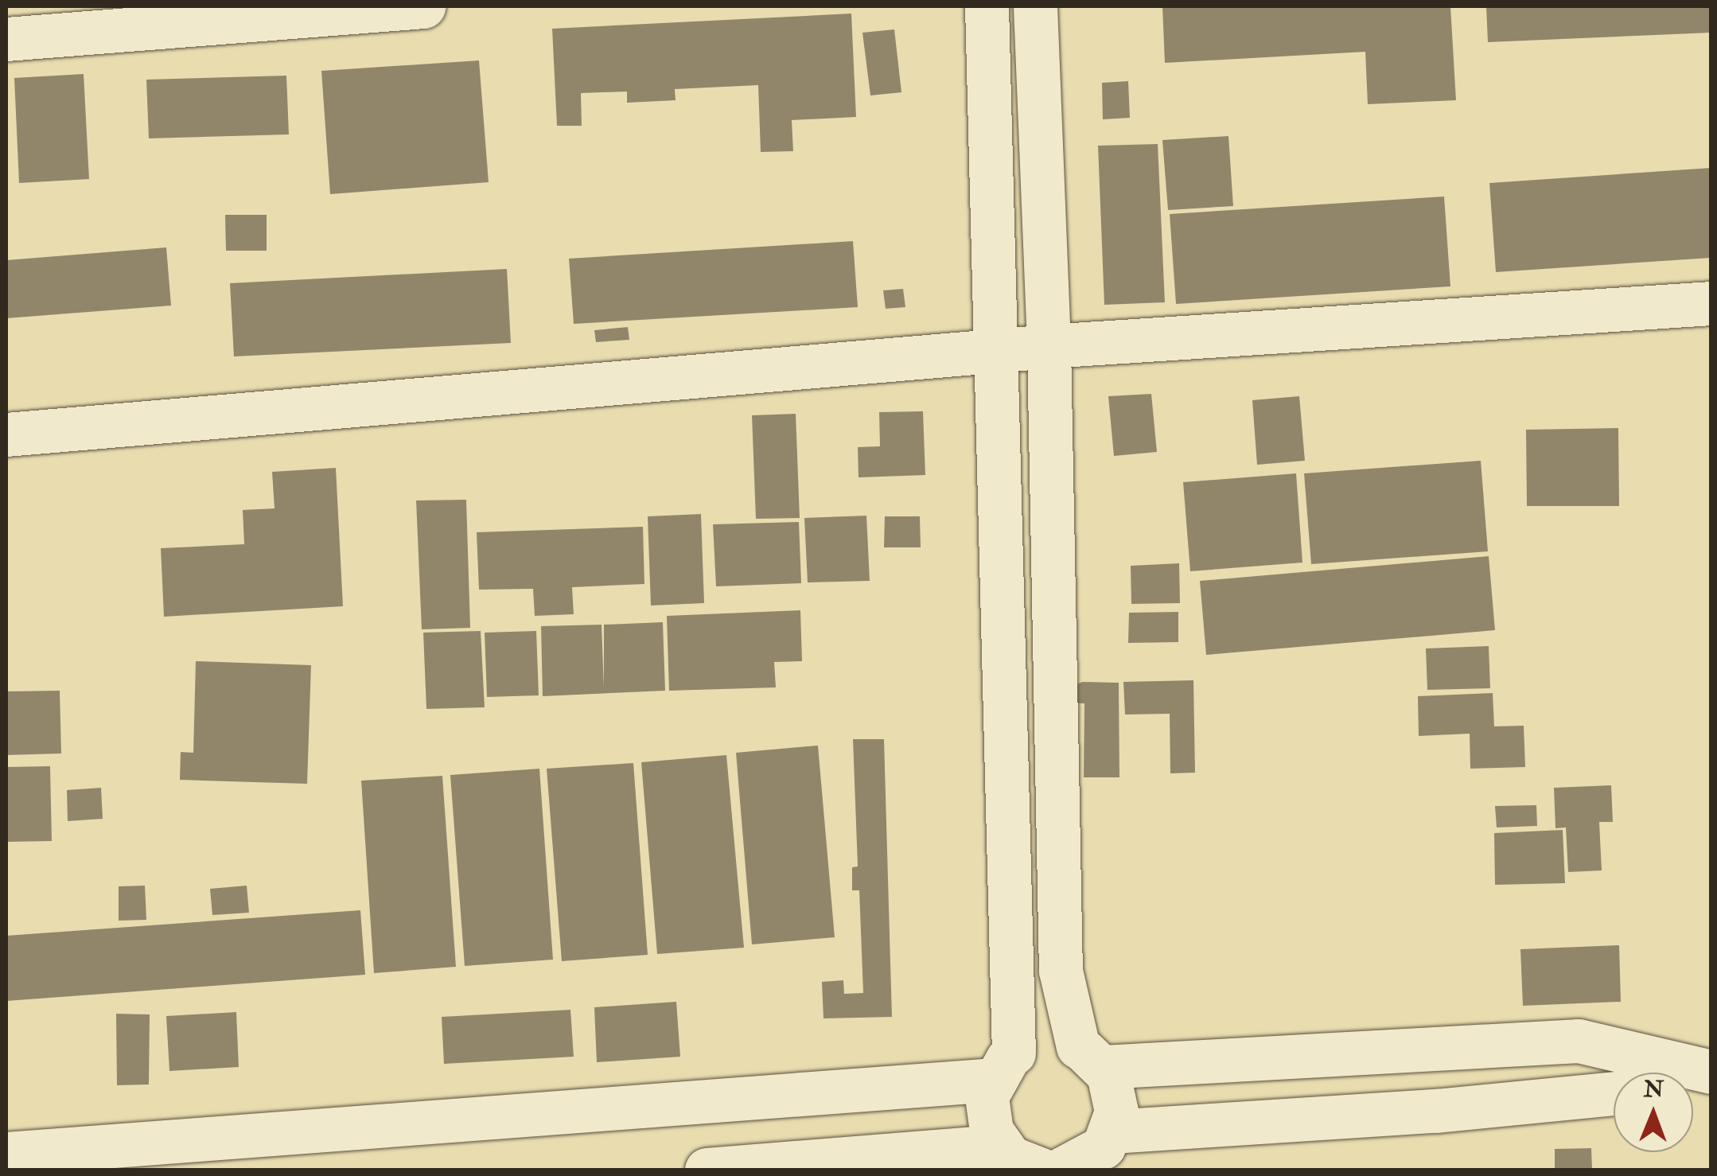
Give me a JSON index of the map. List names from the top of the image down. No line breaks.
{"north":"top"}
